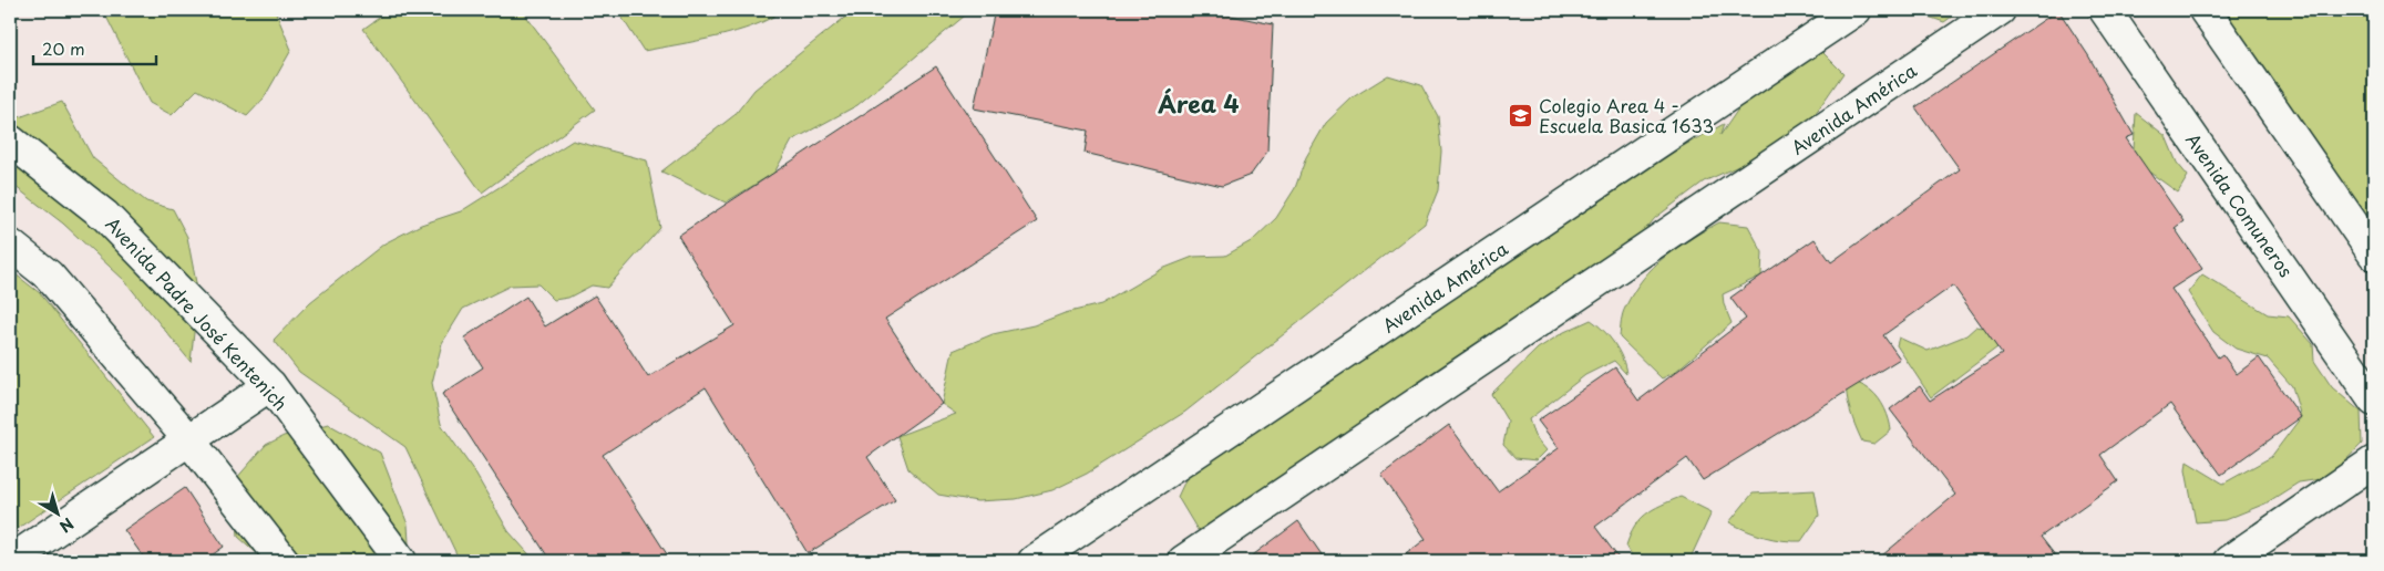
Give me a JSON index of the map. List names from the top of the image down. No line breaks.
{"streets":{"street":["Avenida América","Avenida Comuneros","Avenida Padre José Kentenich"]},"districts":["Área 4"],"places":{"school or university":["Colegio Area 4 - Escuela Basica 1633"]},"scale_bar":"20 m","north":"bottom right"}
